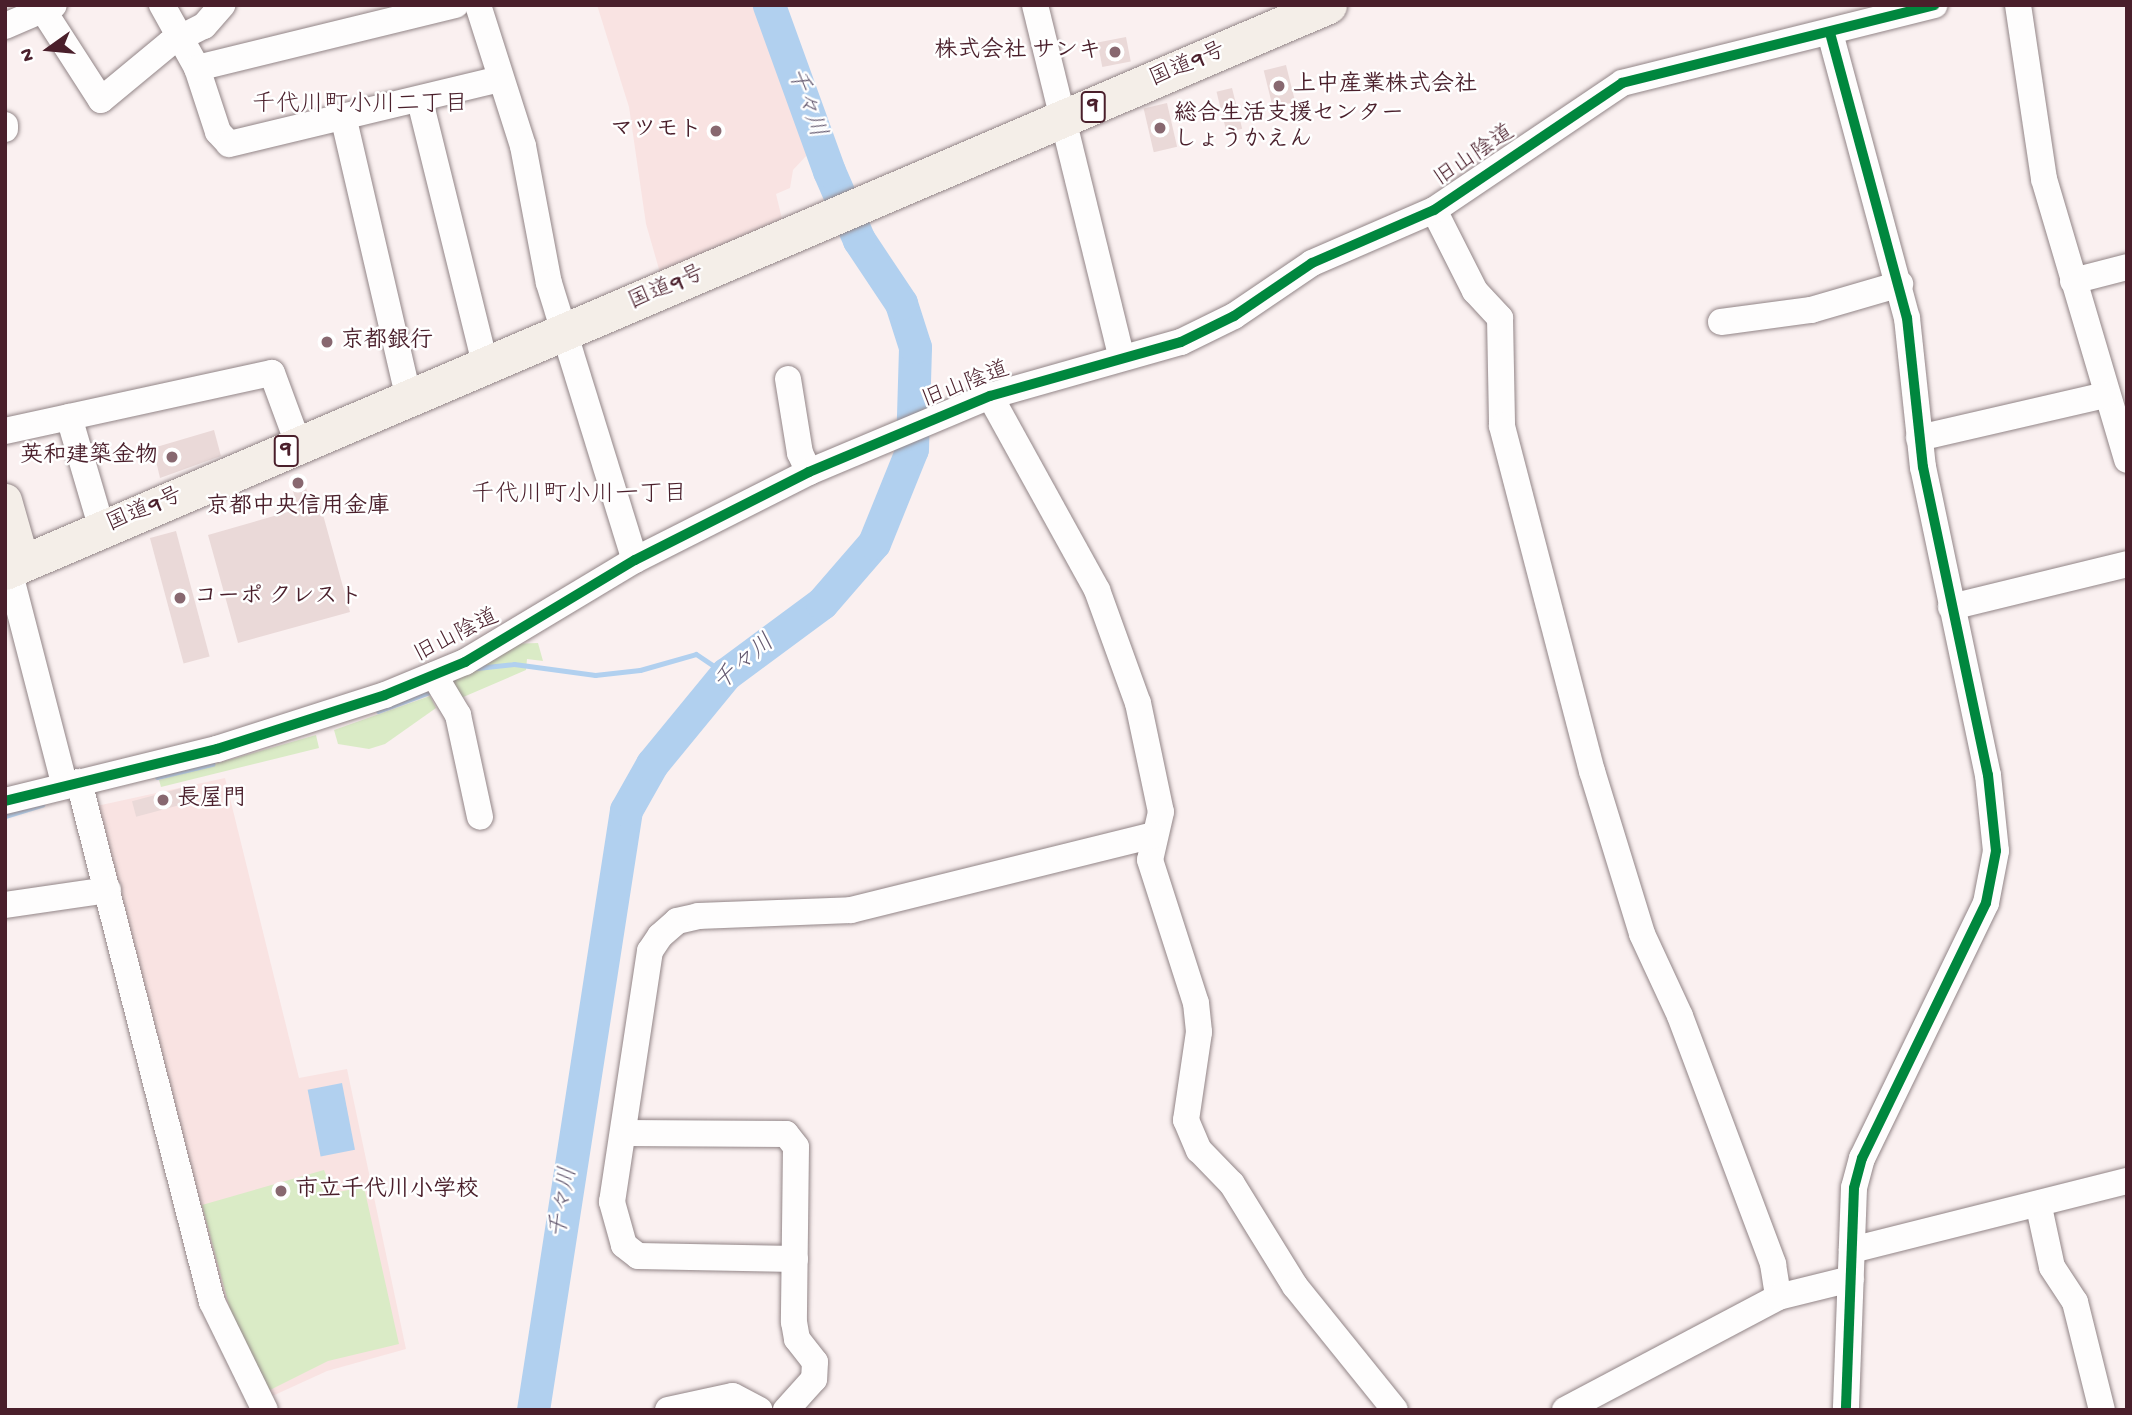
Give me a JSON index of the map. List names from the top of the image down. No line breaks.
{"streets":{"highway":["国道9号","9"],"street":["旧山陰道"]},"districts":["千代川町小川二丁目","千代川町小川一丁目"],"water":["千々川"],"places":["株式会社 サンキ","上中産業株式会社","総合生活支援センター しょうかえん","マツモト","京都銀行","英和建築金物","京都中央信用金庫","コーポ クレスト","長屋門","市立千代川小学校"],"north":"left"}
